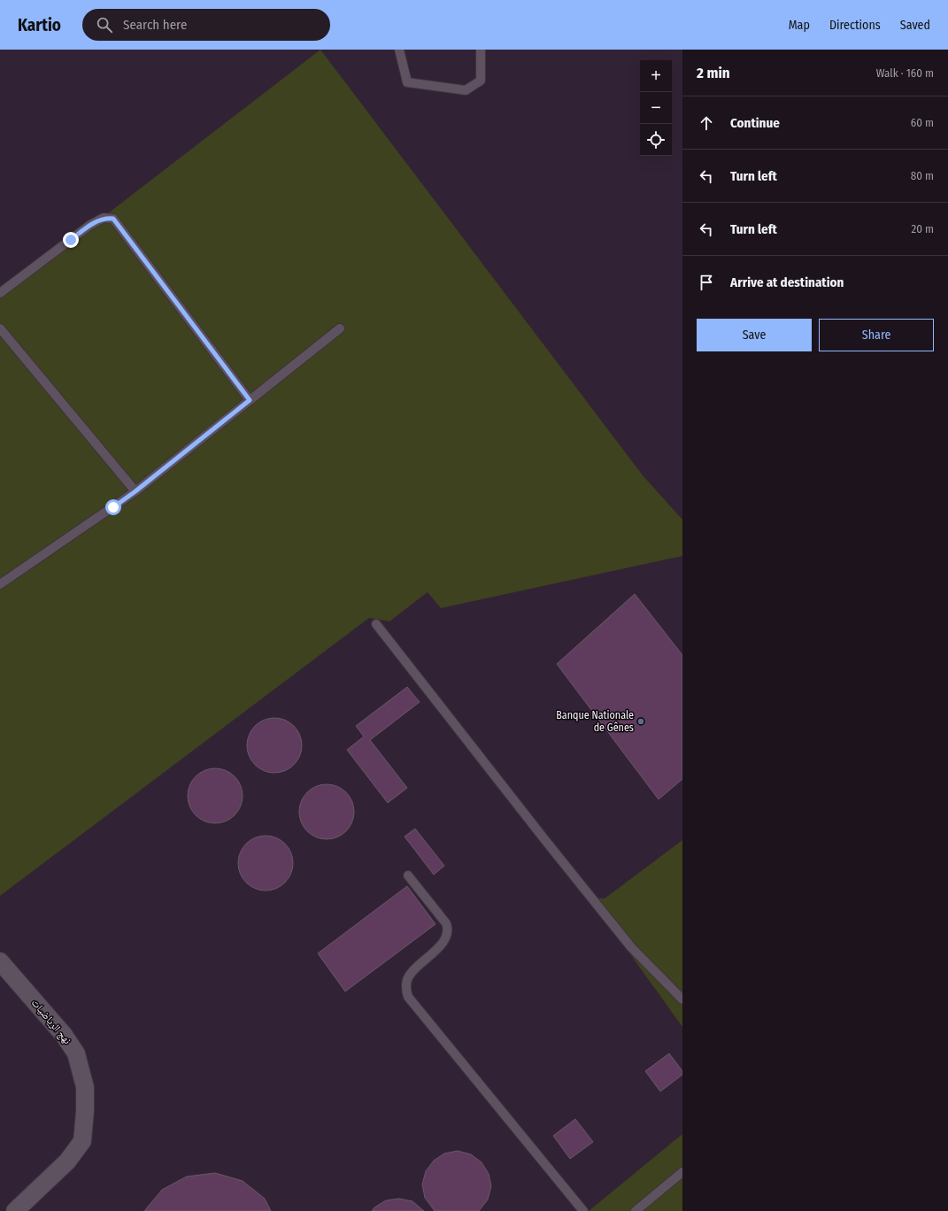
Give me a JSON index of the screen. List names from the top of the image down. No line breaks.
{"streets":{"street":["نهج الرياضيات"]},"places":["Banque Nationale de Gênes"],"page":{"header":"Kartio","search":"Search here","nav":["Map","Directions","Saved"],"heading":["2 min","Walk · 160 m"],"map_buttons":["+","−"],"list":[["Continue","60 m"],["Turn left","80 m"],["Turn left","20 m"],"Arrive at destination"],"buttons":["Save","Share"]}}
